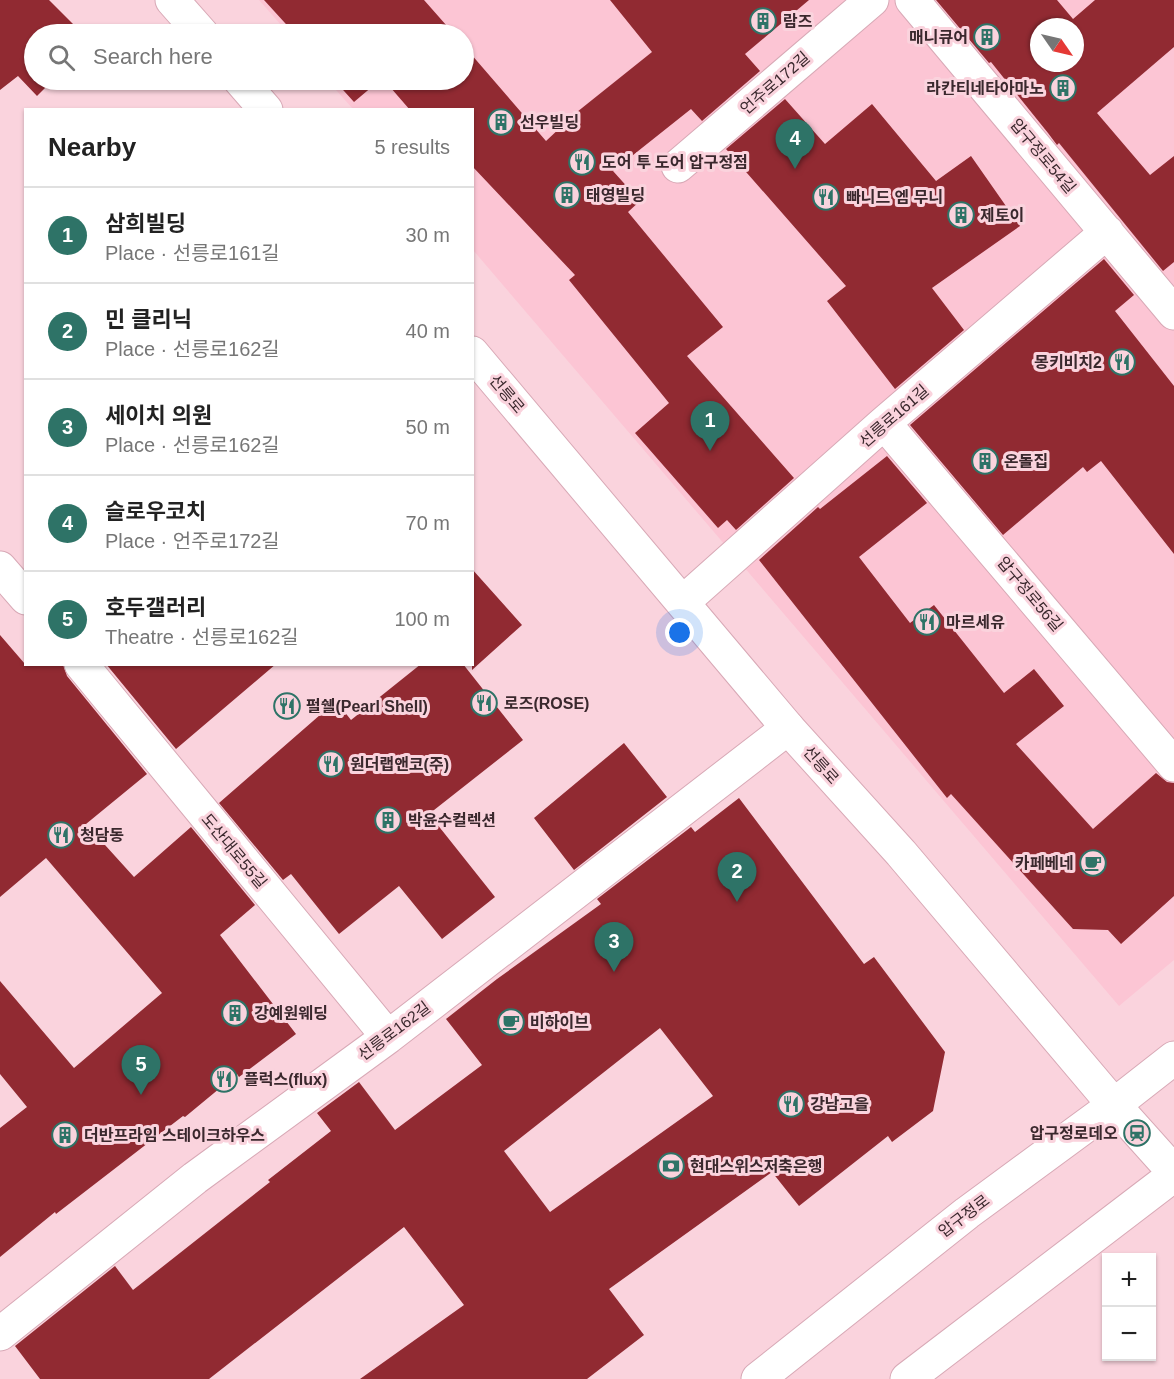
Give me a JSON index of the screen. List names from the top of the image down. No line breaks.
{"streets":{"street":["언주로172길","압구정로54길","선릉로","선릉로161길","압구정로56길","도산대로55길","선릉로162길","압구정로"]},"crossings":[["압구정로54길","선릉로161길"],["선릉로","선릉로161길"],["선릉로","선릉로162길"],["선릉로","압구정로"],["선릉로161길","압구정로56길"],["도산대로55길","선릉로162길"]],"places":{"building":["람즈","매니큐어","라칸티네타아마노","선우빌딩","태영빌딩","제토이","온돌집","박윤수컬렉션","강예원웨딩","더반프라임 스테이크하우스"],"restaurant":["도어 투 도어 압구정점","빠니드 엠 무니","몽키비치2","마르세유","로즈(ROSE)","펄쉘(Pearl Shell)","원더랩앤코(주)","청담동","플럭스(flux)","강남고을"],"cafe":["카페베네","비하이브"],"station":["압구정로데오"],"bank":["현대스위스저축은행"]},"north":"bottom right","page":{"search":"Search here","heading":["Nearby","5 results"],"pins":["4","1","2","3","5"],"list":[{"mark":"1","name":"삼희빌딩","note":"Place · 선릉로161길","value":"30 m"},{"mark":"2","name":"민 클리닉","note":"Place · 선릉로162길","value":"40 m"},{"mark":"3","name":"세이치 의원","note":"Place · 선릉로162길","value":"50 m"},{"mark":"4","name":"슬로우코치","note":"Place · 언주로172길","value":"70 m"},{"mark":"5","name":"호두갤러리","note":"Theatre · 선릉로162길","value":"100 m"}],"map_buttons":["+","−"]}}
